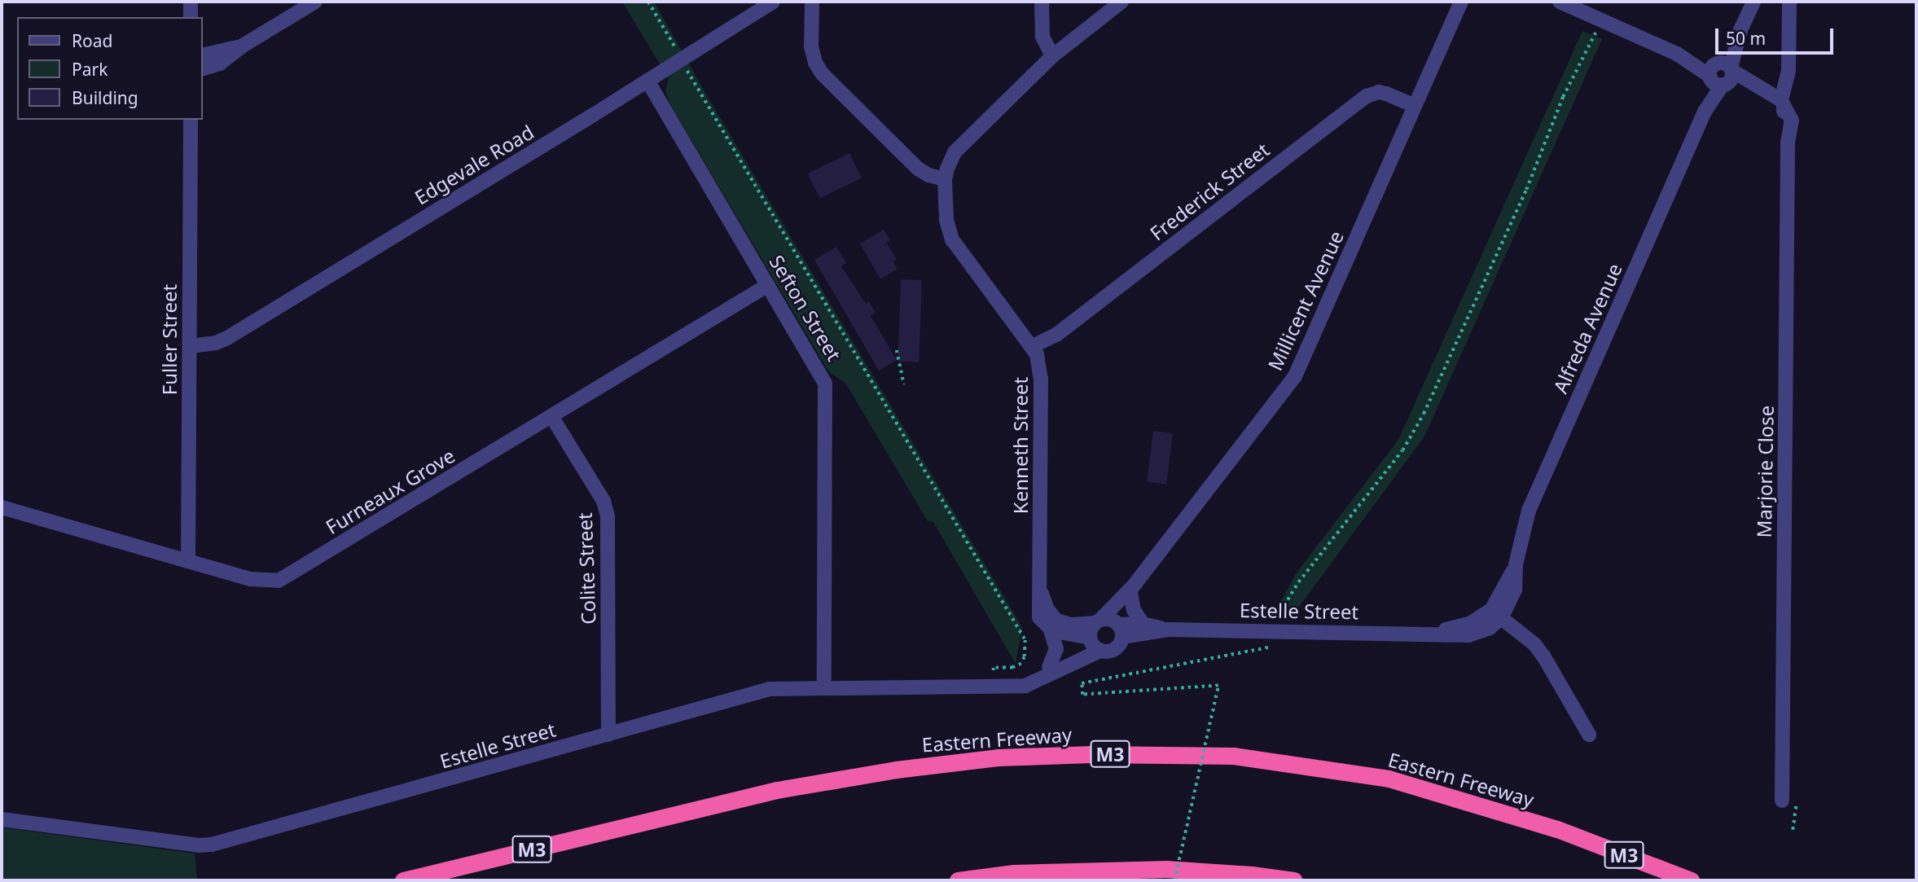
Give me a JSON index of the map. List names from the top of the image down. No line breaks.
{"streets":{"highway":["Eastern Freeway","M3"],"street":["Edgevale Road","Frederick Street","Millicent Avenue","Sefton Street","Alfreda Avenue","Fuller Street","Kenneth Street","Marjorie Close","Furneaux Grove","Colite Street","Estelle Street"]},"crossings":[["Edgevale Road","Sefton Street"],["Edgevale Road","Fuller Street"],["Frederick Street","Millicent Avenue"],["Frederick Street","Kenneth Street"],["Millicent Avenue","Kenneth Street"],["Millicent Avenue","Estelle Street"],["Sefton Street","Furneaux Grove"],["Sefton Street","Estelle Street"],["Alfreda Avenue","Estelle Street"],["Fuller Street","Furneaux Grove"],["Furneaux Grove","Colite Street"],["Colite Street","Estelle Street"]],"legend":["Road","Park","Building"],"scale_bar":"50 m"}
